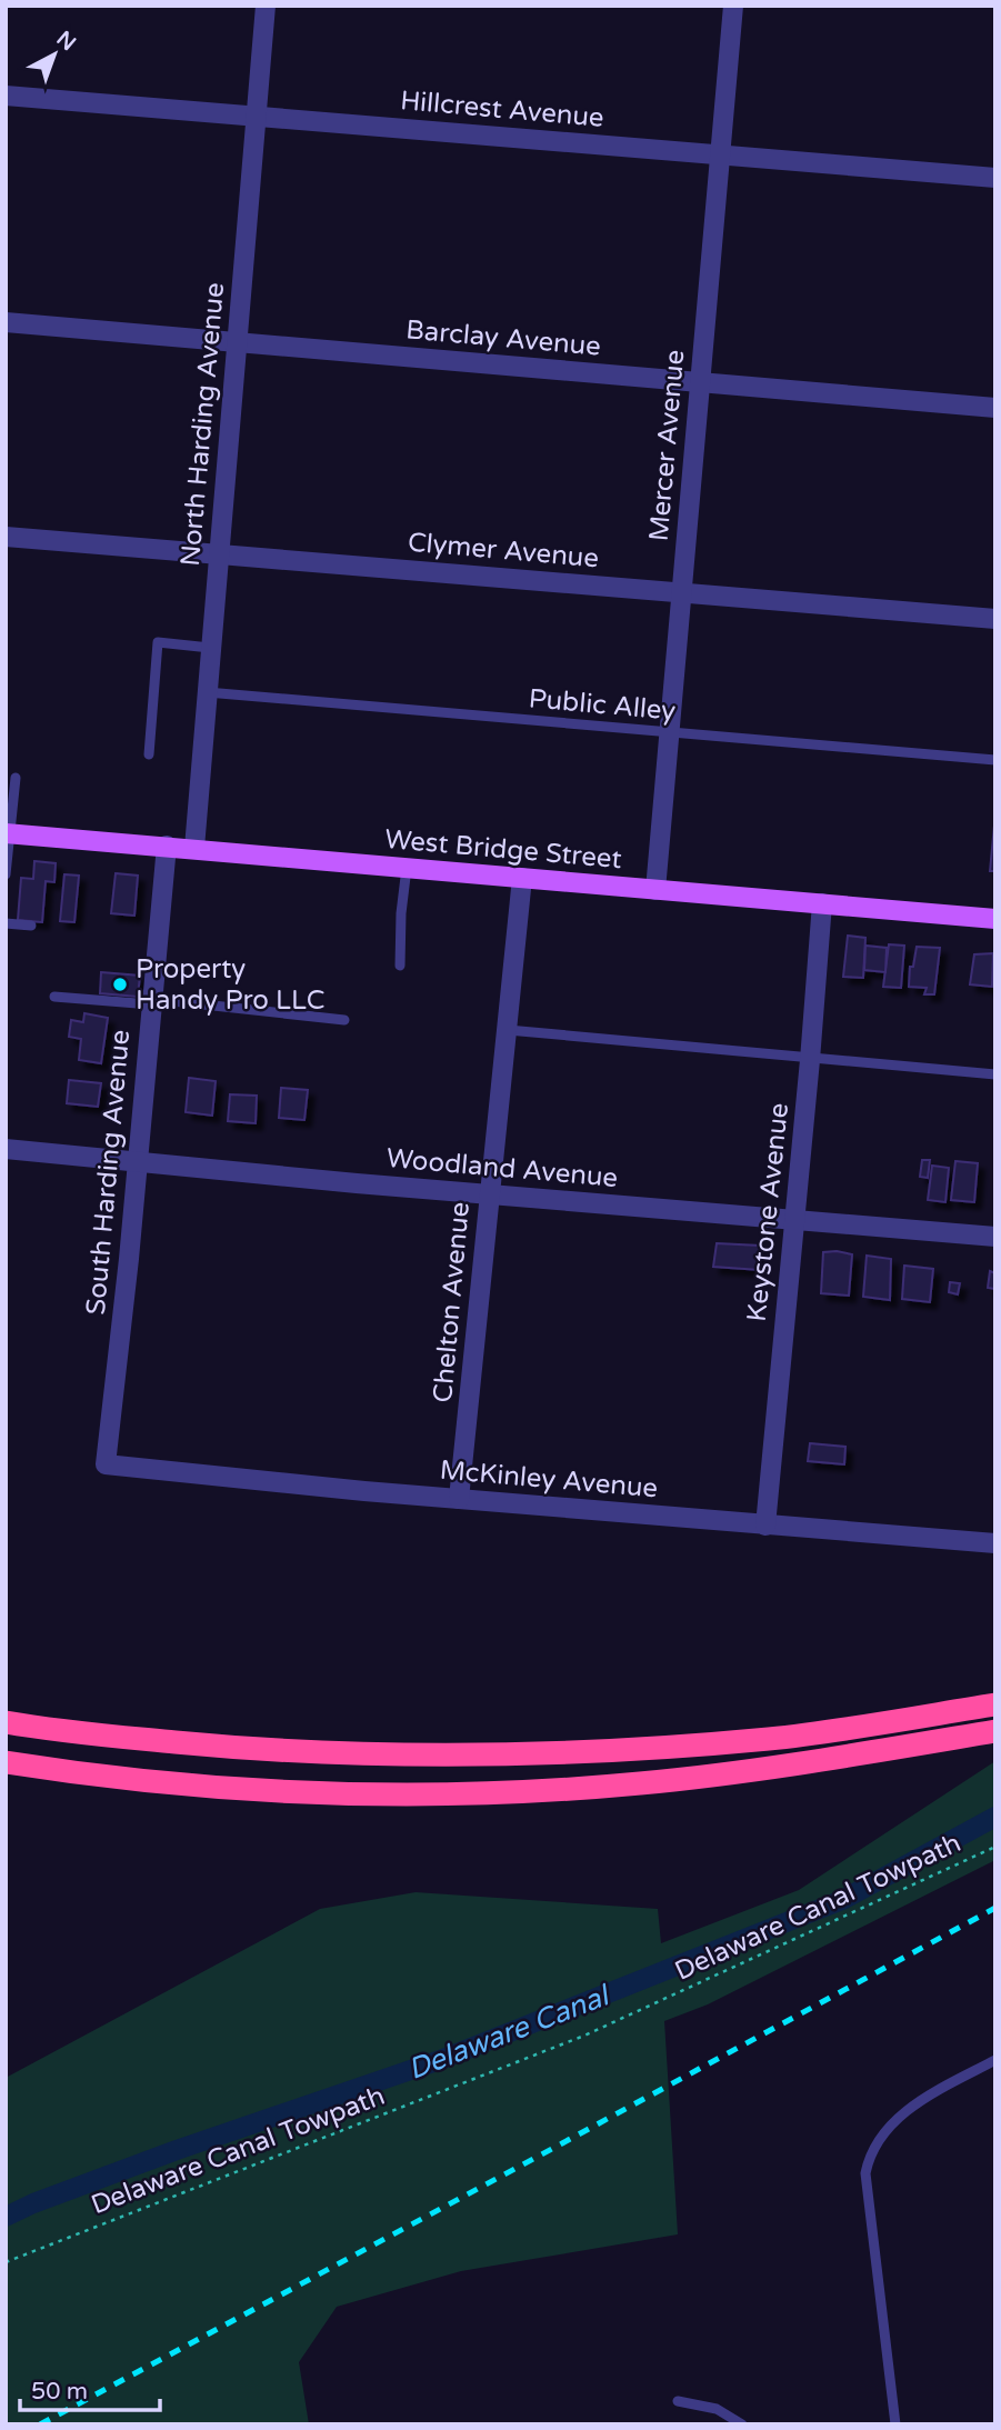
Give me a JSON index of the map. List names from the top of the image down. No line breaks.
{"streets":{"main road":["West Bridge Street"],"street":["Hillcrest Avenue","Barclay Avenue","North Harding Avenue","Mercer Avenue","Clymer Avenue","Woodland Avenue","South Harding Avenue","Keystone Avenue","Chelton Avenue","McKinley Avenue"],"lane":["Public Alley"],"path":["Delaware Canal Towpath"]},"crossings":[["Hillcrest Avenue","North Harding Avenue"],["Hillcrest Avenue","Mercer Avenue"],["Barclay Avenue","North Harding Avenue"],["Barclay Avenue","Mercer Avenue"],["North Harding Avenue","Clymer Avenue"],["North Harding Avenue","Public Alley"],["North Harding Avenue","West Bridge Street"],["Mercer Avenue","Clymer Avenue"],["Mercer Avenue","Public Alley"],["Mercer Avenue","West Bridge Street"],["West Bridge Street","South Harding Avenue"],["West Bridge Street","Keystone Avenue"],["West Bridge Street","Chelton Avenue"],["Woodland Avenue","South Harding Avenue"],["Woodland Avenue","Keystone Avenue"],["Woodland Avenue","Chelton Avenue"],["South Harding Avenue","McKinley Avenue"],["Keystone Avenue","McKinley Avenue"],["Chelton Avenue","McKinley Avenue"]],"water":["Delaware Canal"],"places":["Property Handy Pro LLC"],"scale_bar":"50 m","north":"top right"}
